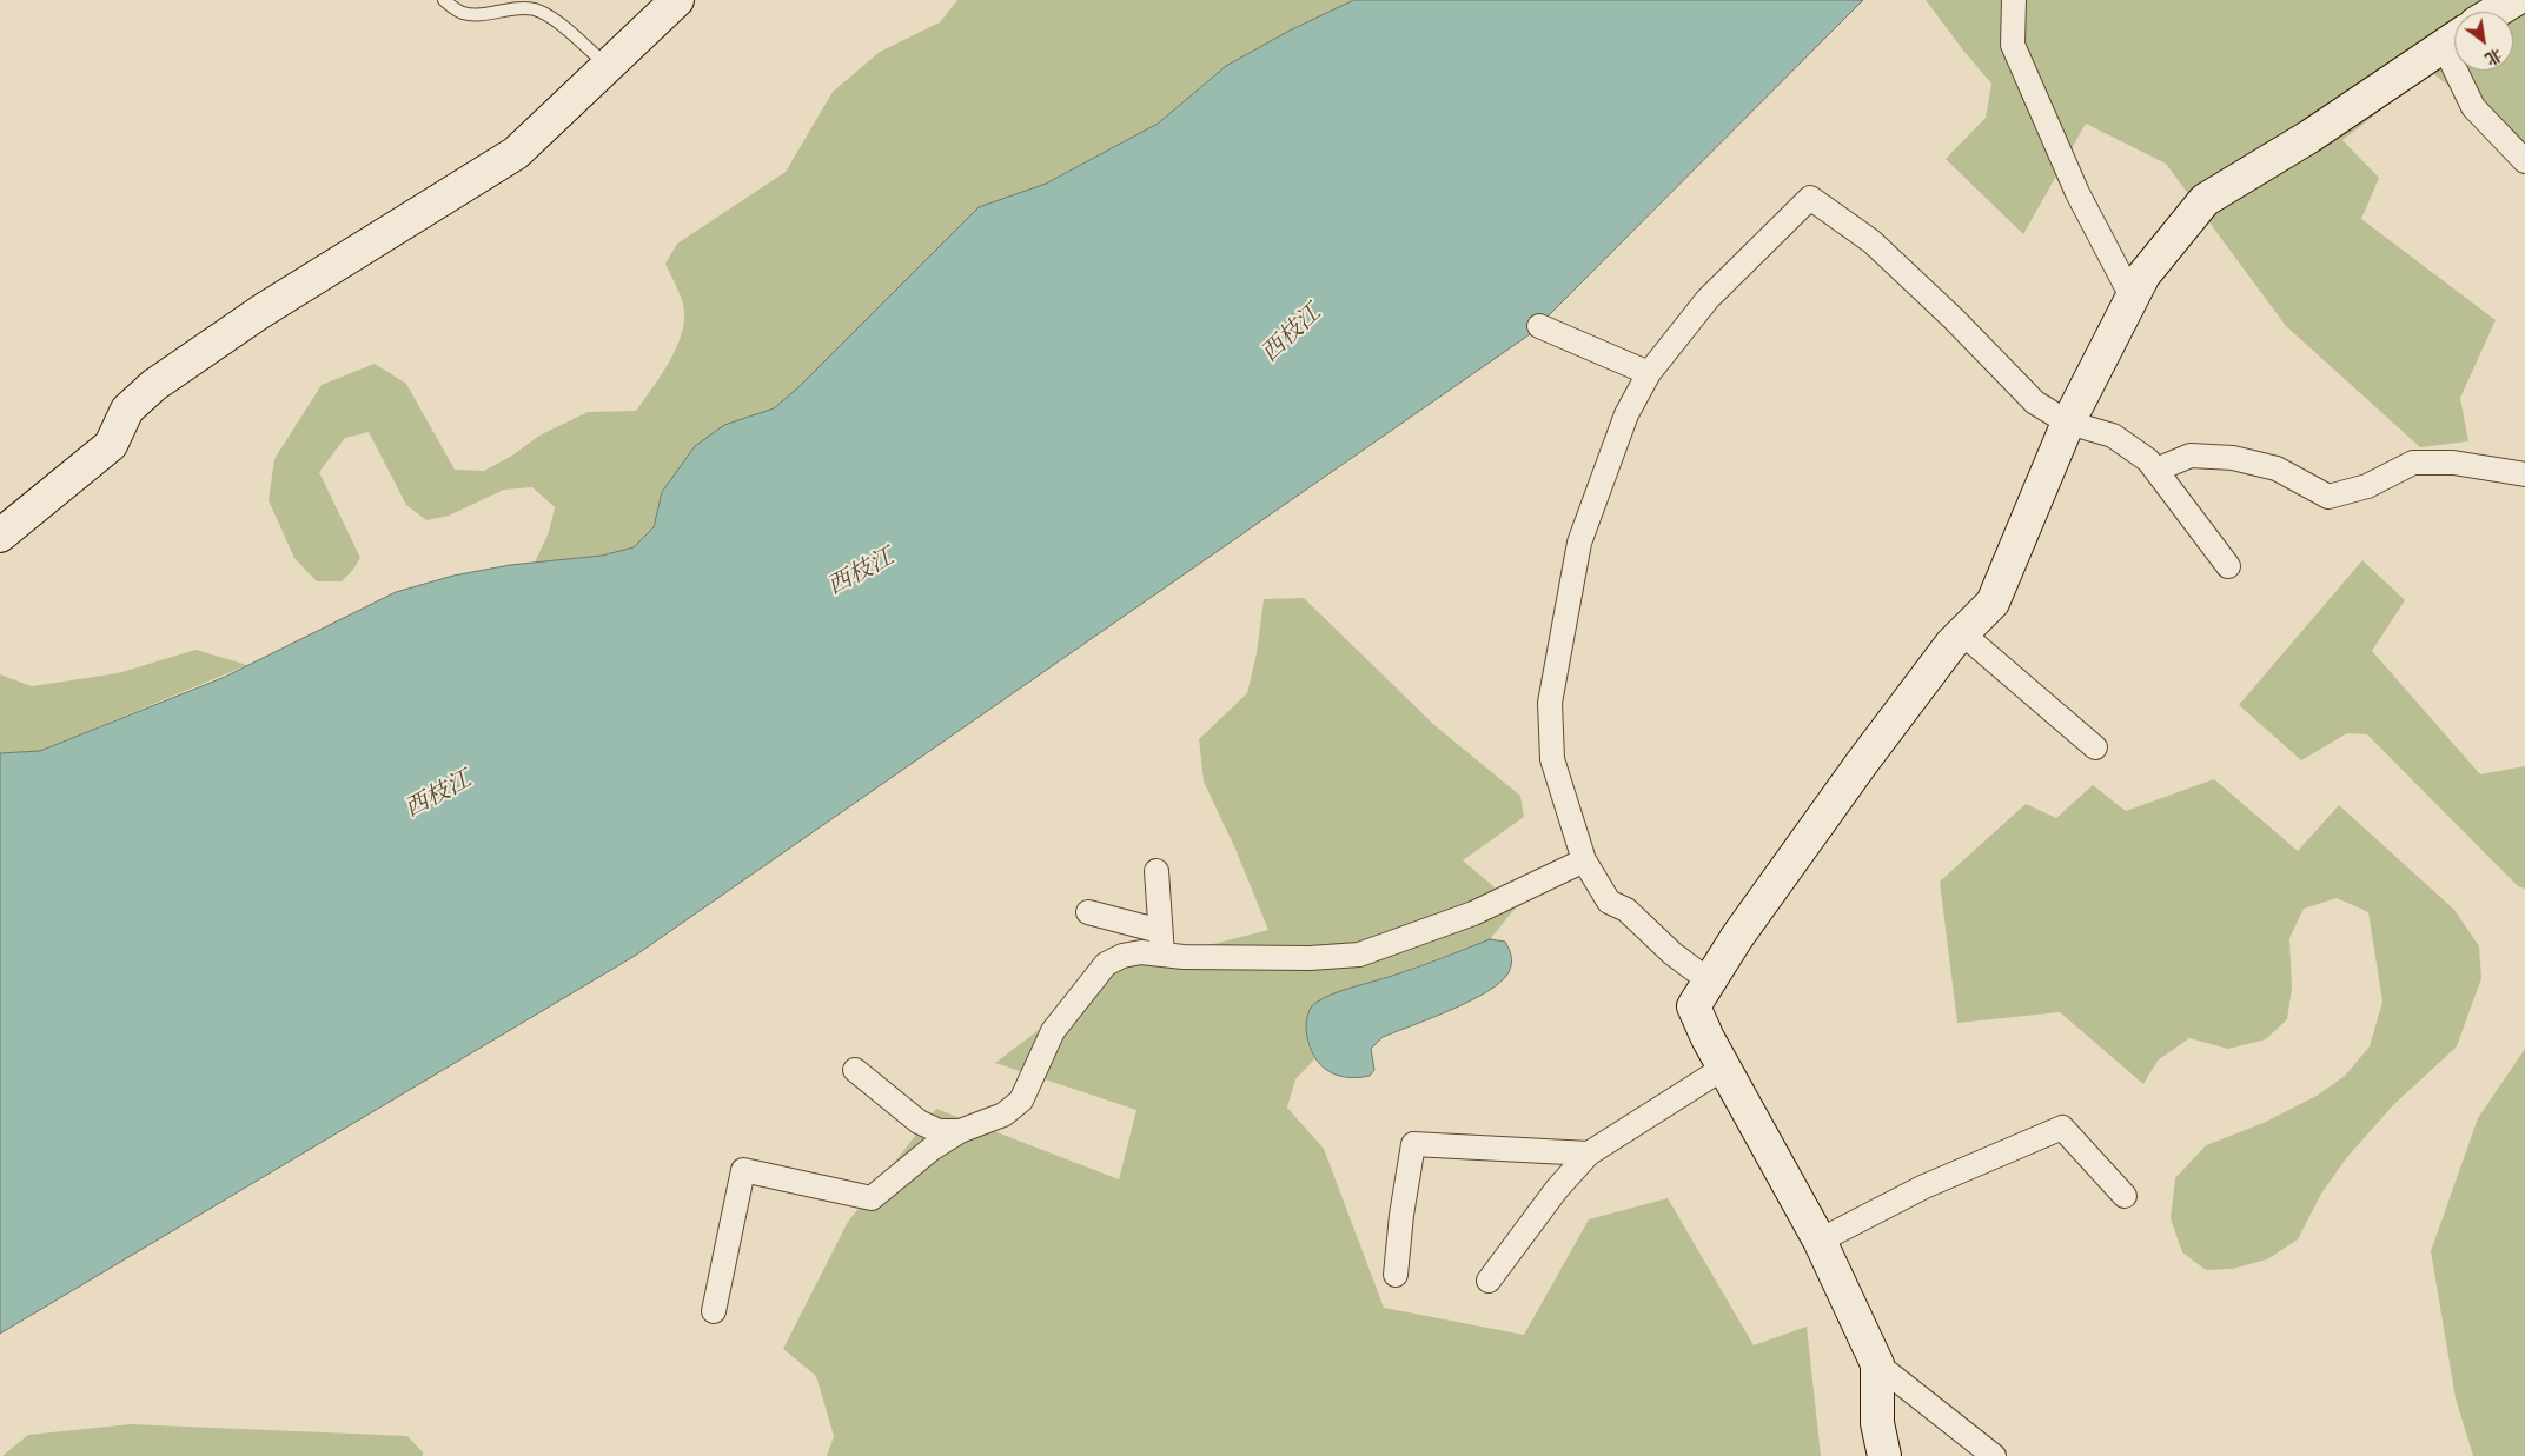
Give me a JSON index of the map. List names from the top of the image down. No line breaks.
{"water":["西枝江"],"north":"bottom right"}
